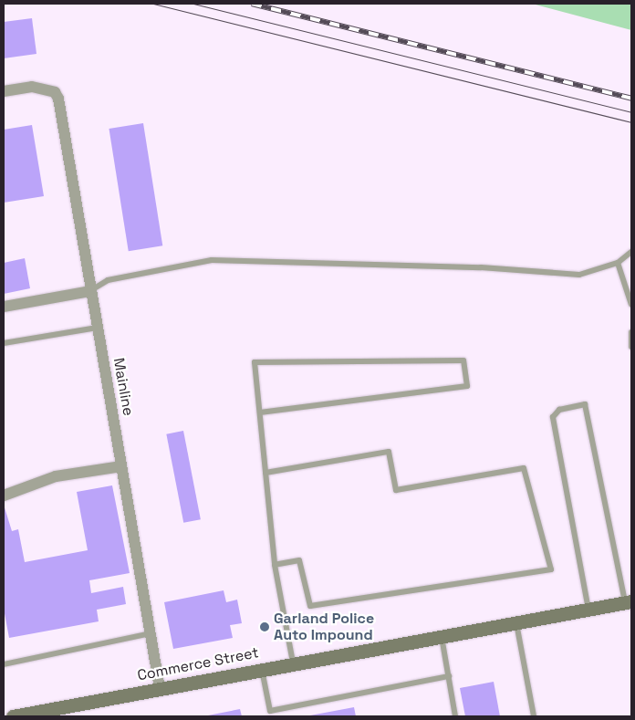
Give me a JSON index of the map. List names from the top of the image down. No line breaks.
{"streets":{"street":["Mainline","Commerce Street"]},"crossings":[["Mainline","Commerce Street"]],"places":["Garland Police Auto Impound"]}
